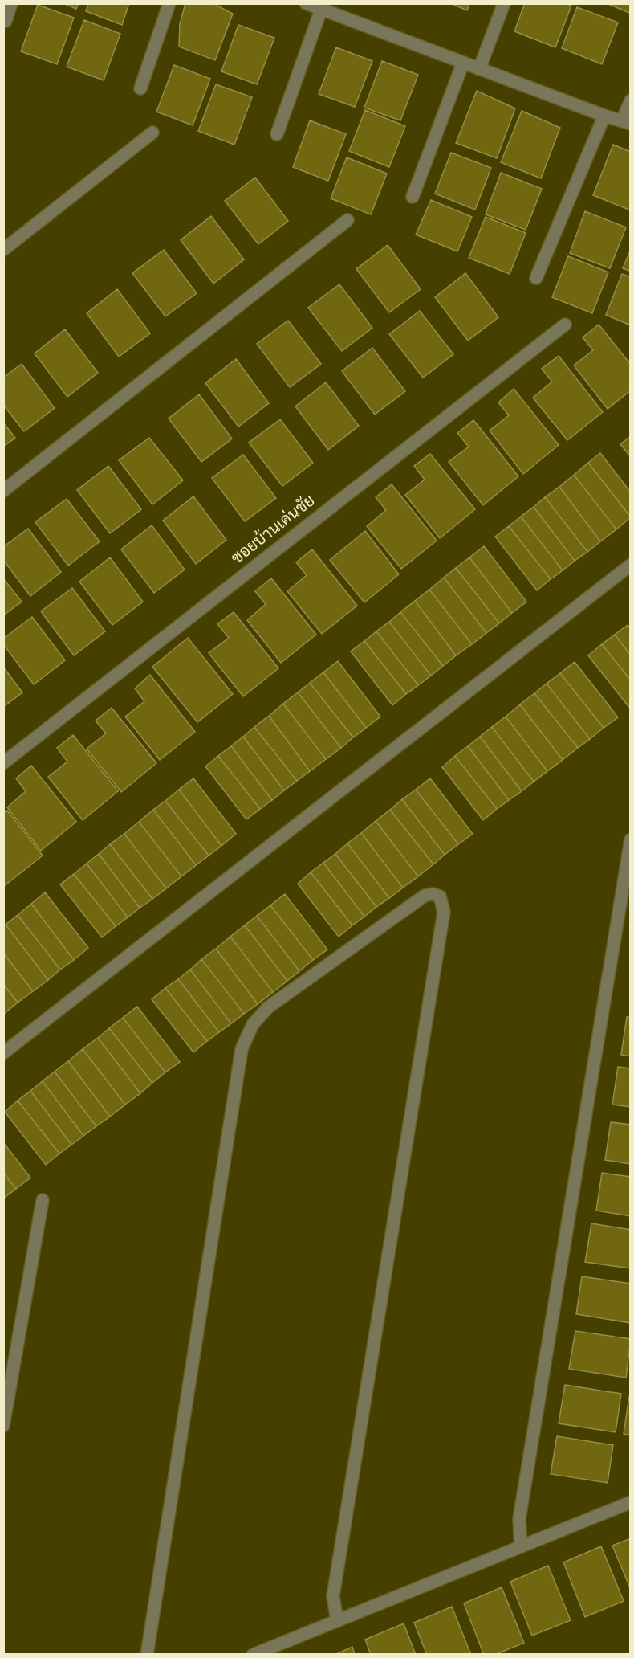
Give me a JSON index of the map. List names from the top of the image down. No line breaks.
{"streets":{"street":["ซอยบ้านเด่นชัย"]}}
